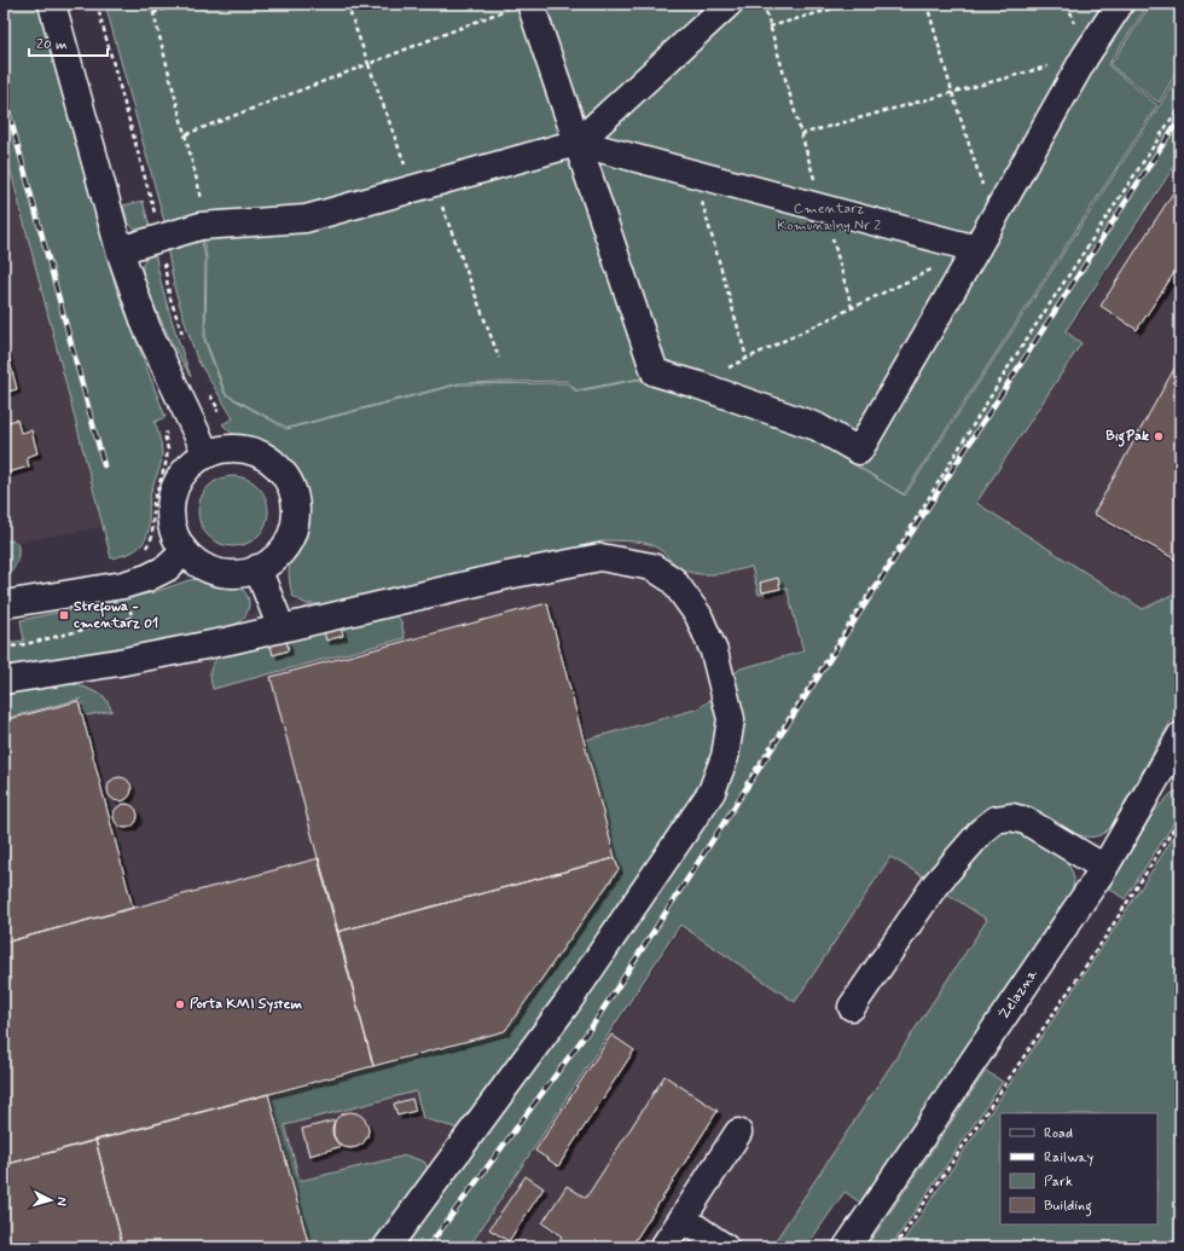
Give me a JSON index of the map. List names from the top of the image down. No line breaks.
{"streets":{"street":["Żelazna"]},"parks":["Cmentarz Komunalny Nr 2"],"places":{"other":["BigPak","Porta KMI System"],"transit":["Strefowa - cmentarz 01"]},"legend":["Road","Railway","Park","Building"],"scale_bar":"20 m","north":"right"}
